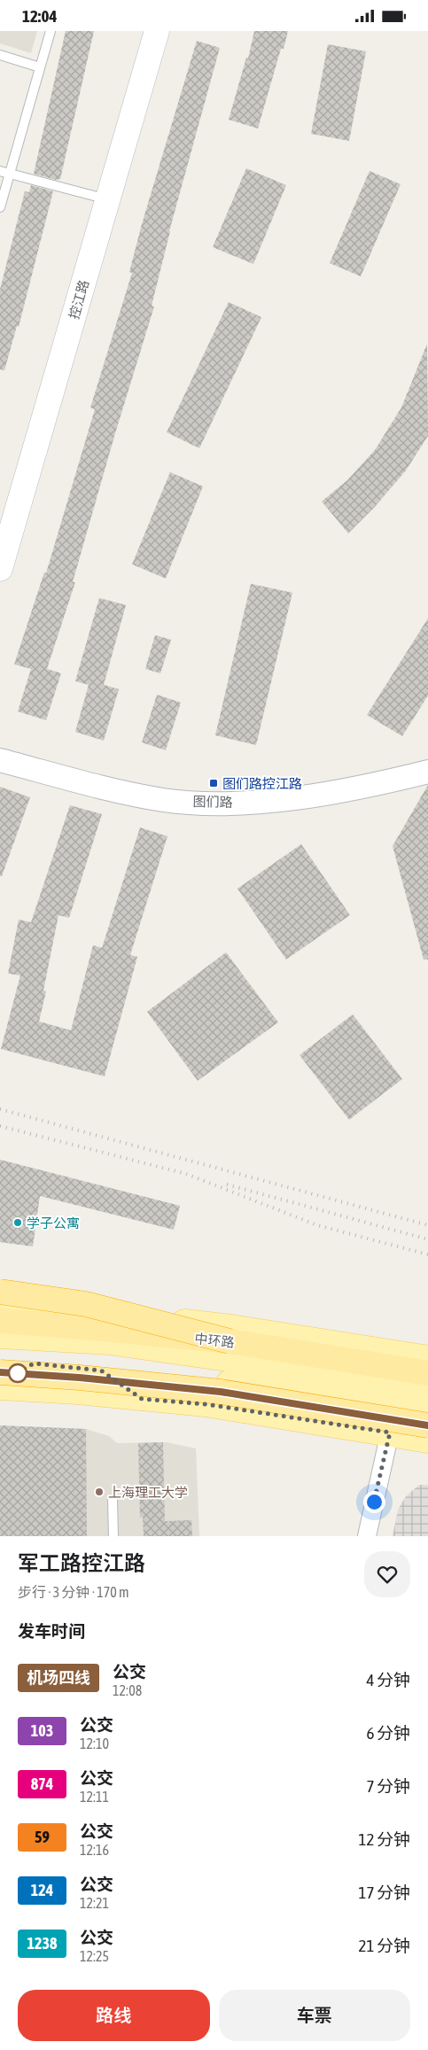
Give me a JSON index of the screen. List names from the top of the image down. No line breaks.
{"streets":{"highway":["中环路"],"main road":["控江路"],"street":["图们路"]},"places":{"transit":["图们路控江路"],"other":["学子公寓","上海理工大学"]},"lines":["bus line 机场四线"],"page":{"status":"12:04","heading":[["军工路控江路","步行 · 3 分钟 · 170 m"],"发车时间"],"list":[{"mark":"机场四线","name":"公交","note":"12:08","value":"4 分钟"},{"mark":"103","name":"公交","note":"12:10","value":"6 分钟"},{"mark":"874","name":"公交","note":"12:11","value":"7 分钟"},{"mark":"59","name":"公交","note":"12:16","value":"12 分钟"},{"mark":"124","name":"公交","note":"12:21","value":"17 分钟"},{"mark":"1238","name":"公交","note":"12:25","value":"21 分钟"}],"buttons":["路线","车票"]}}
